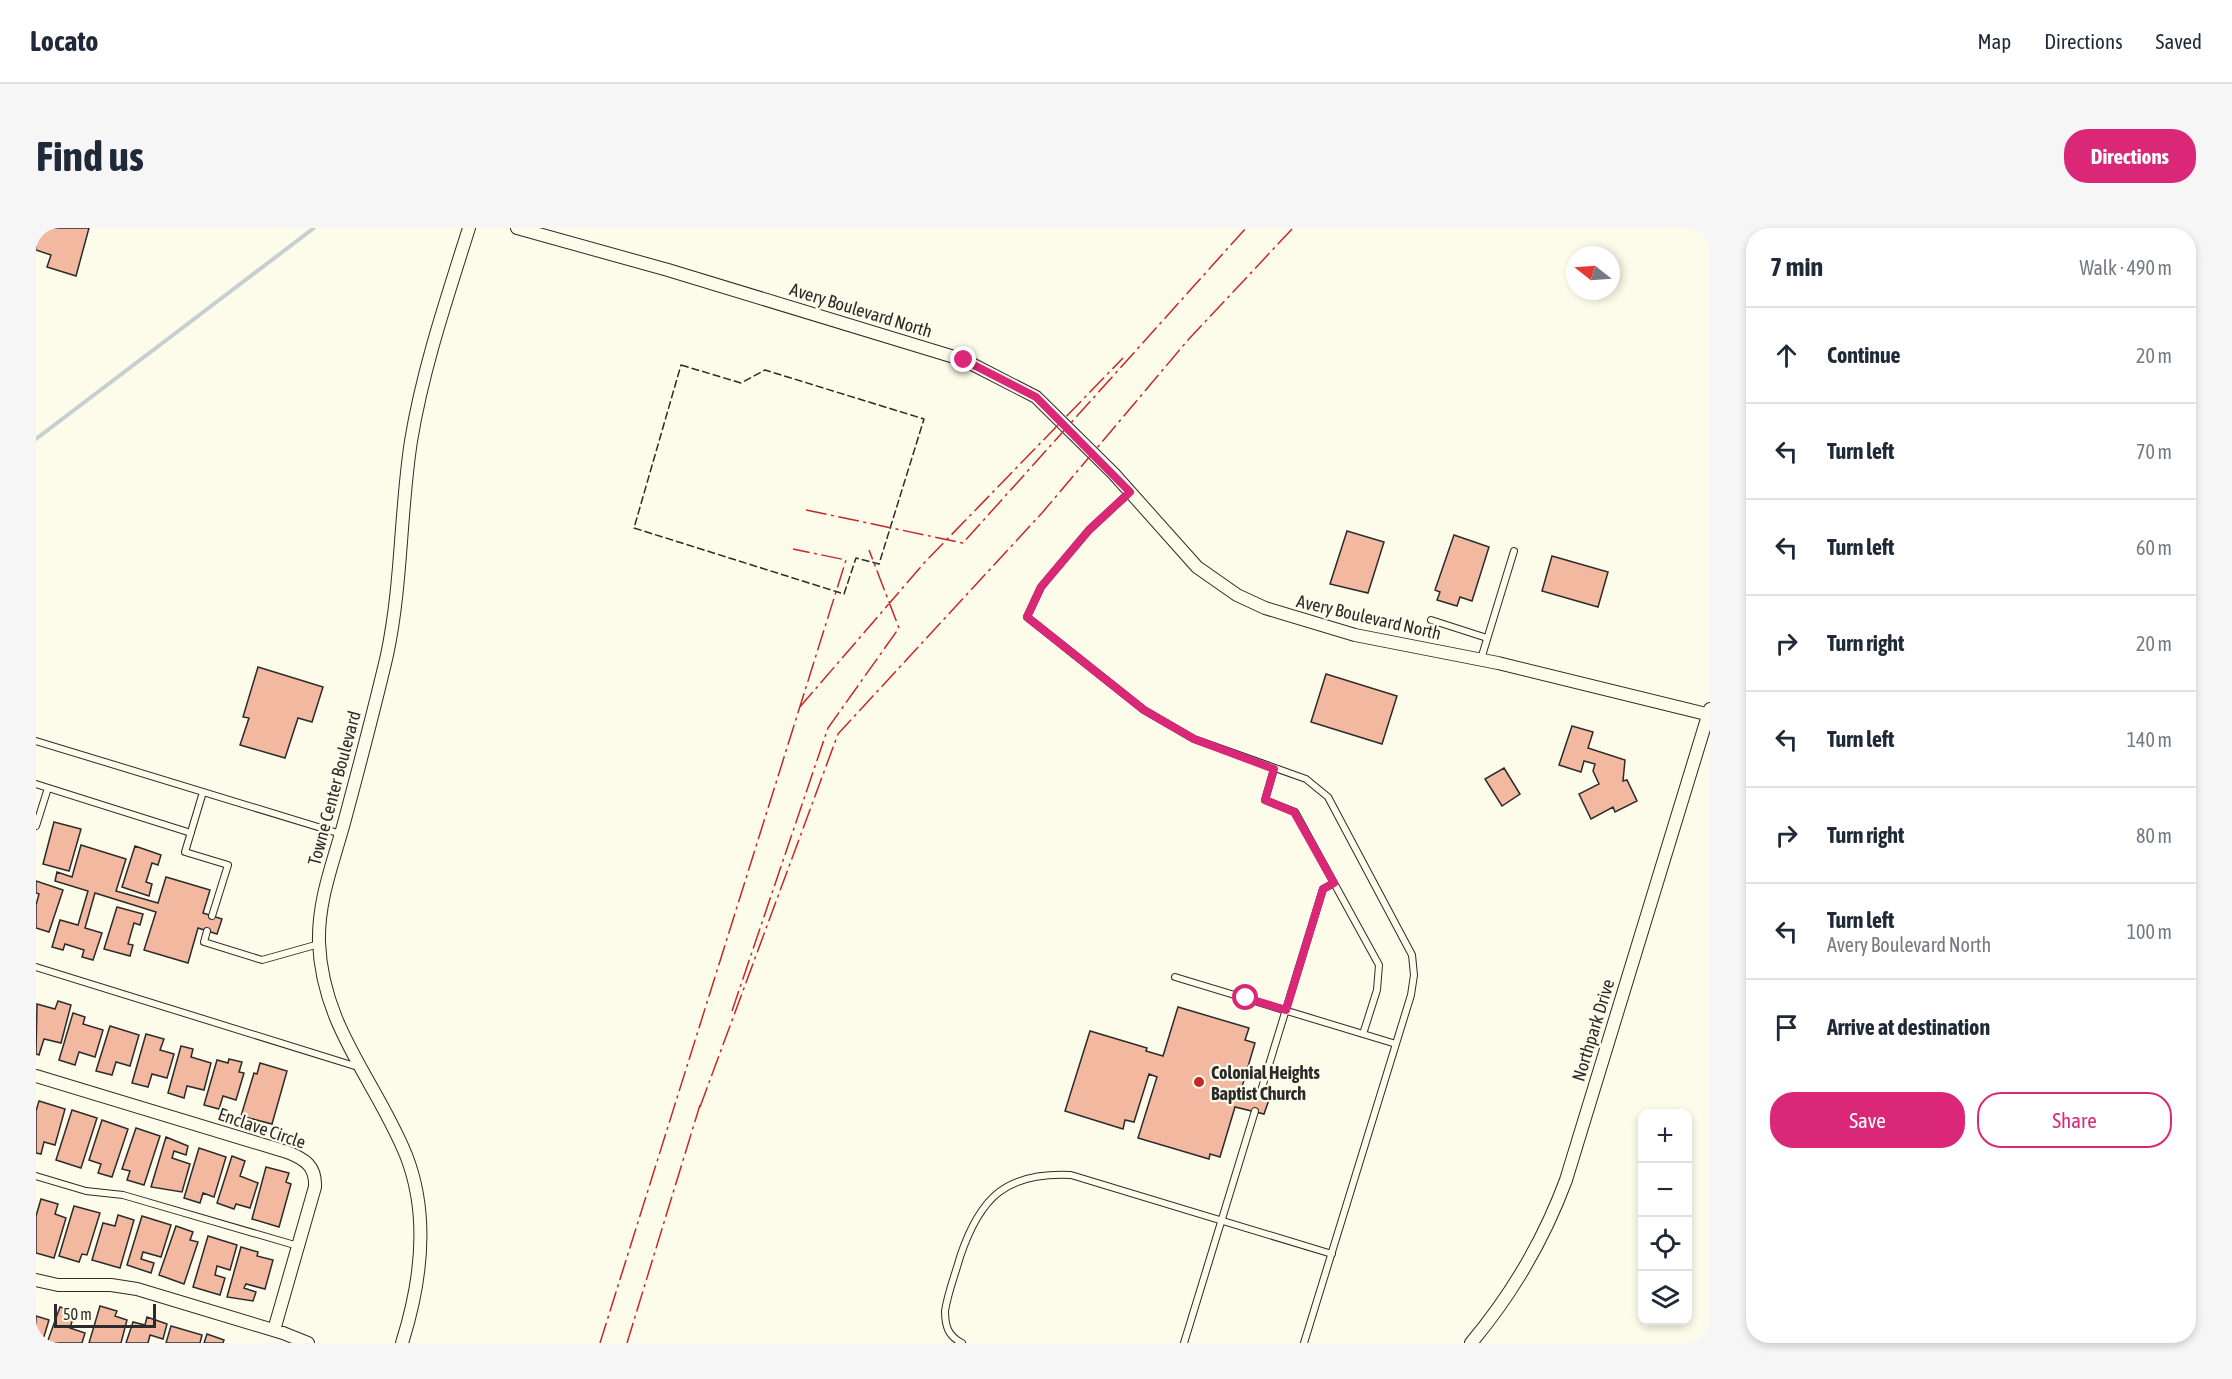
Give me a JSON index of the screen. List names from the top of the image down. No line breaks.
{"streets":{"street":["Avery Boulevard North","Towne Center Boulevard","Northpark Drive","Enclave Circle"]},"crossings":[["Avery Boulevard North","Northpark Drive"]],"places":["Colonial Heights Baptist Church"],"scale_bar":"50 m","north":"left","page":{"header":"Locato","nav":["Map","Directions","Saved"],"buttons":["Directions",["Save","Share"]],"title":"Find us","heading":["7 min","Walk · 490 m"],"list":[["Continue","20 m"],["Turn left","70 m"],["Turn left","60 m"],["Turn right","20 m"],["Turn left","140 m"],["Turn right","80 m"],["Turn left","Avery Boulevard North","100 m"],"Arrive at destination"],"map_buttons":["+","−"],"scale":"50 m"}}
